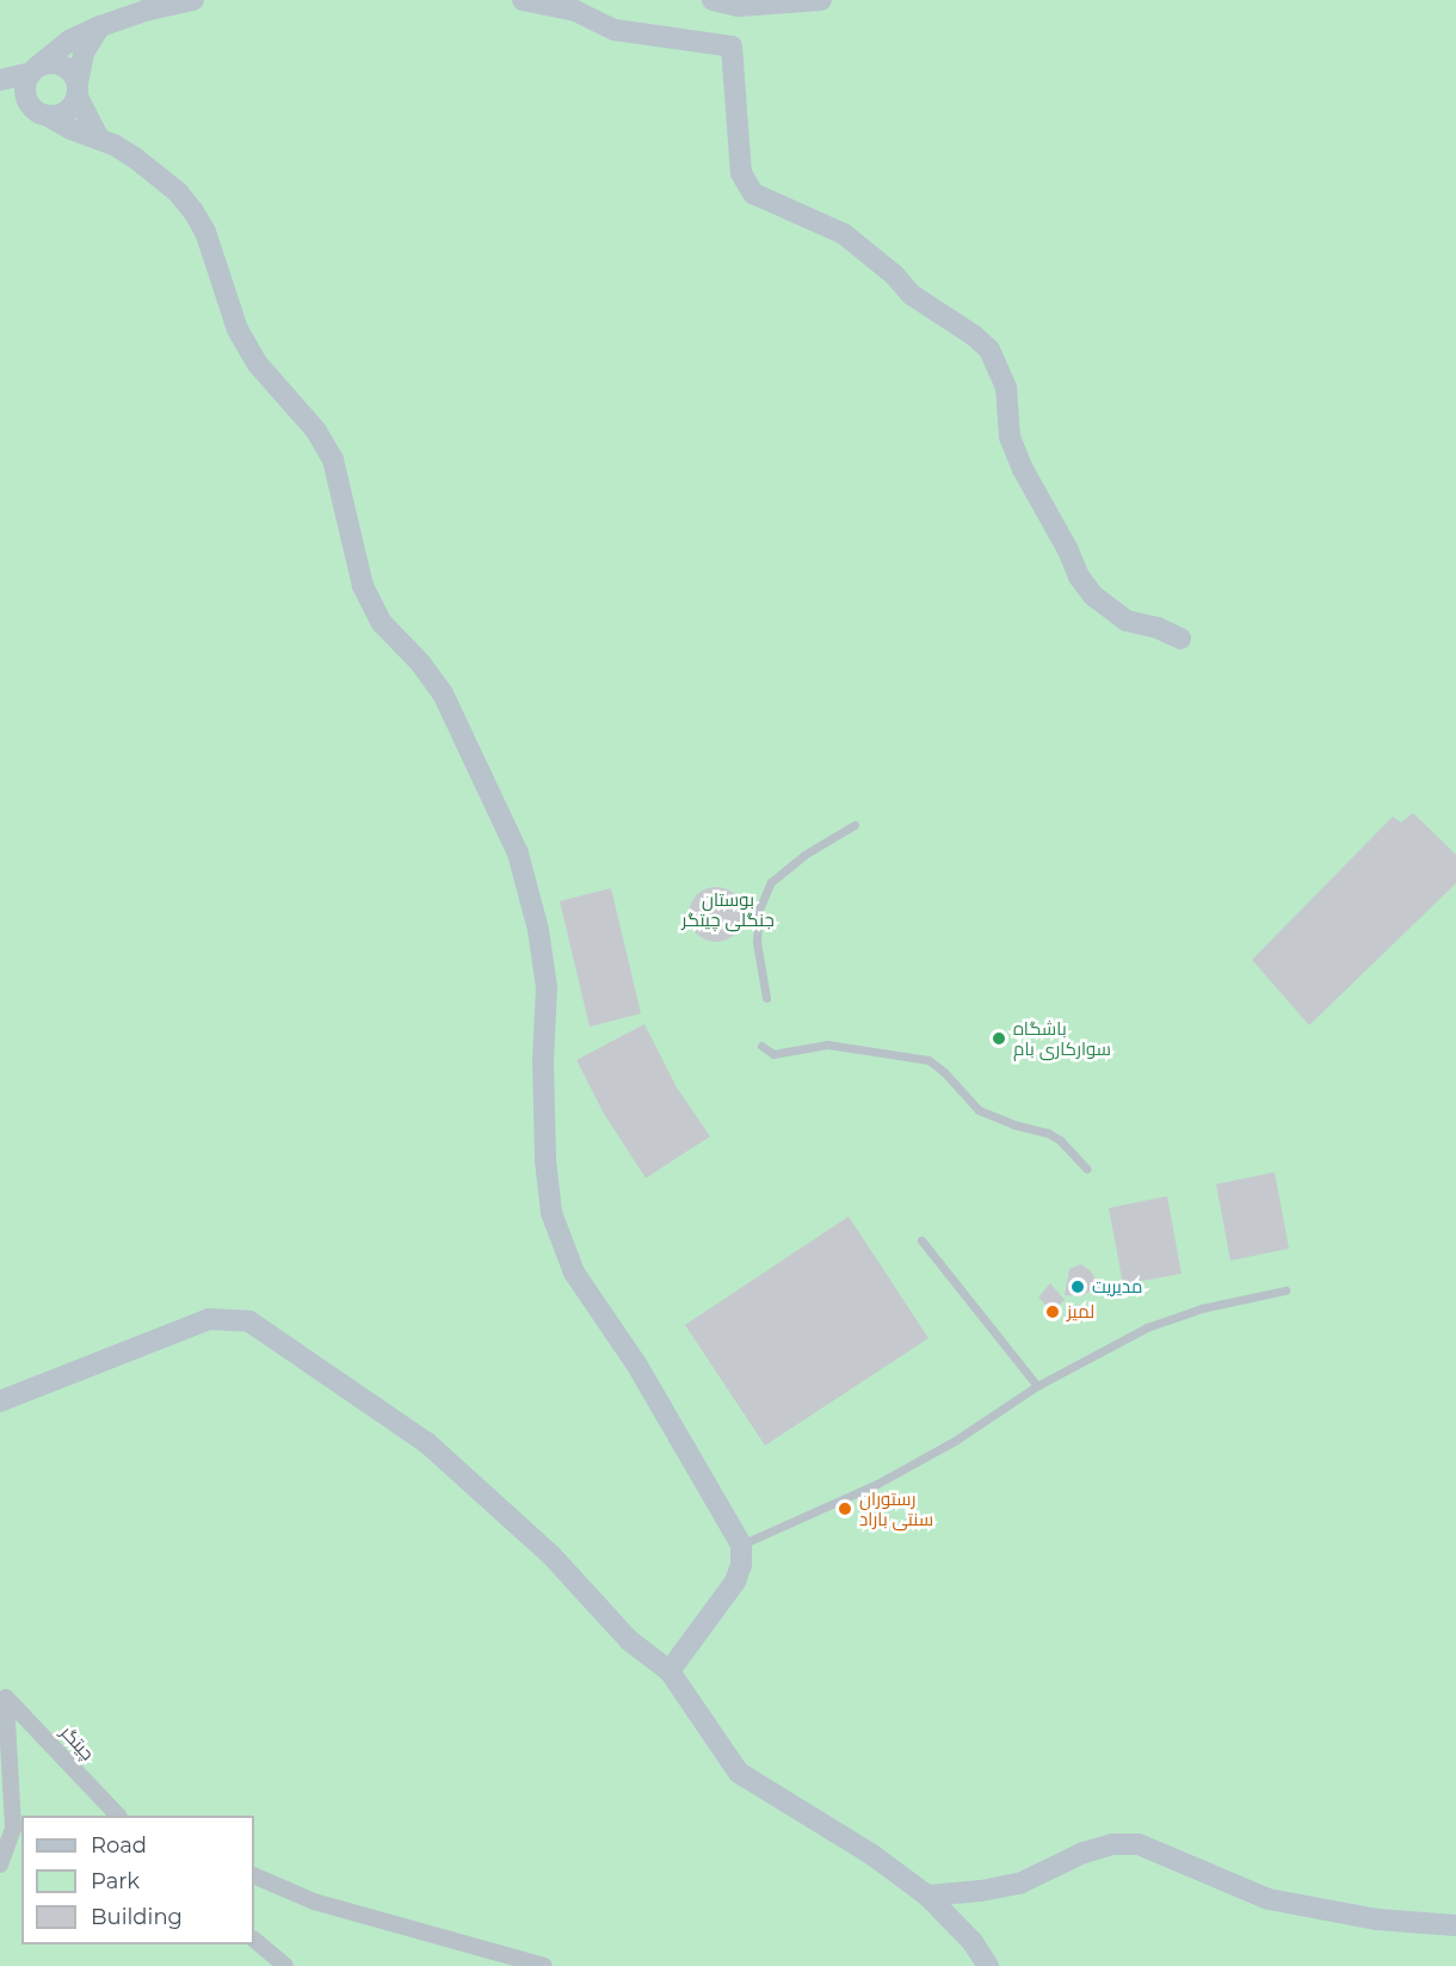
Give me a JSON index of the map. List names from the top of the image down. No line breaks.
{"streets":{"street":["چیتگر"]},"parks":["بوستان جنگلی چیتگر"],"places":["باشگاه سوارکاری بام","مدیریت","لمیز","رستوران سنتی باراد"],"legend":["Road","Park","Building"]}
